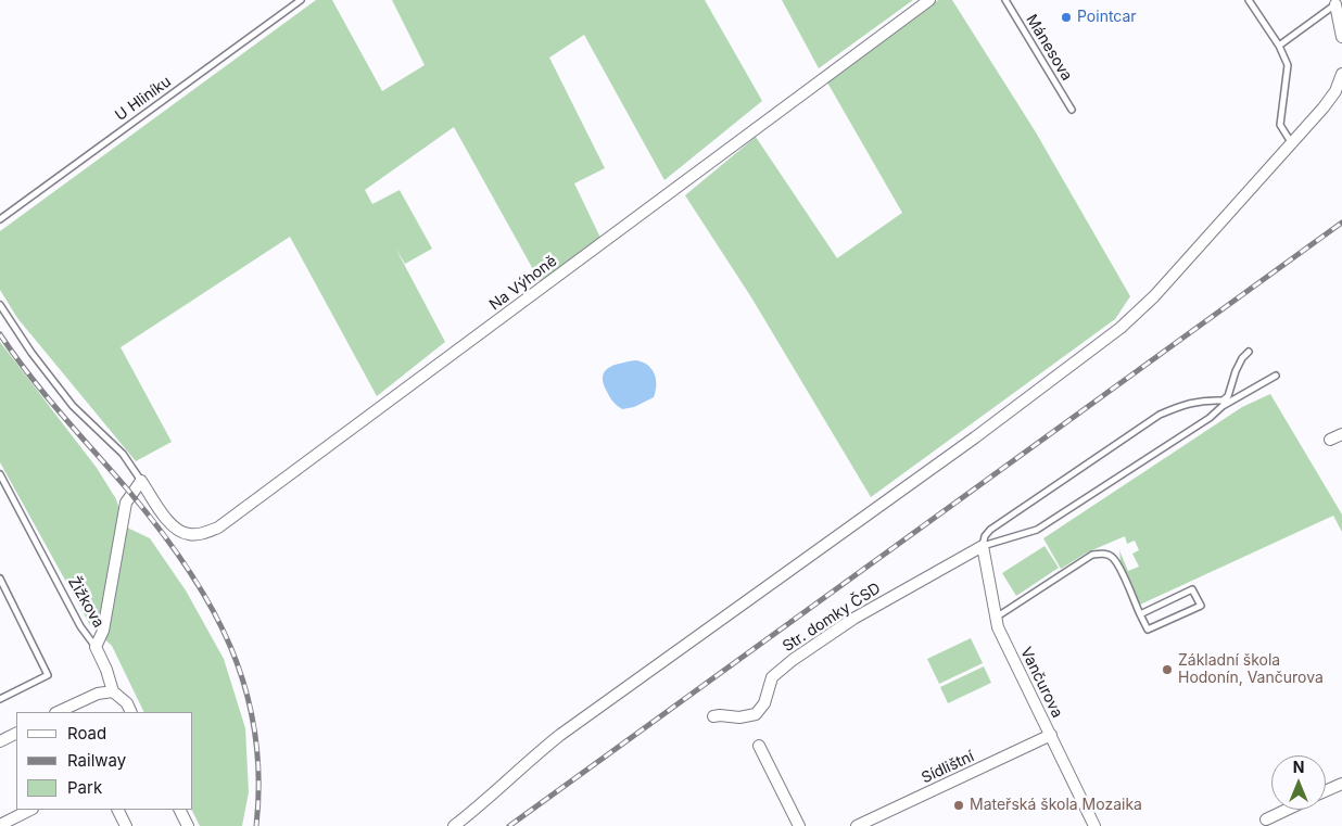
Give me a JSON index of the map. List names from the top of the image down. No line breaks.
{"streets":{"street":["Na Výhoně","Žižkova","Str. domky ČSD","Vančurova","Sídlištní"],"lane":["Mánesova","U Hliníku"]},"crossings":[["Str. domky ČSD","Vančurova"],["Vančurova","Sídlištní"]],"places":["Pointcar","Základní škola Hodonín, Vančurova","Mateřská škola Mozaika"],"legend":["Road","Railway","Park"],"north":"top"}
